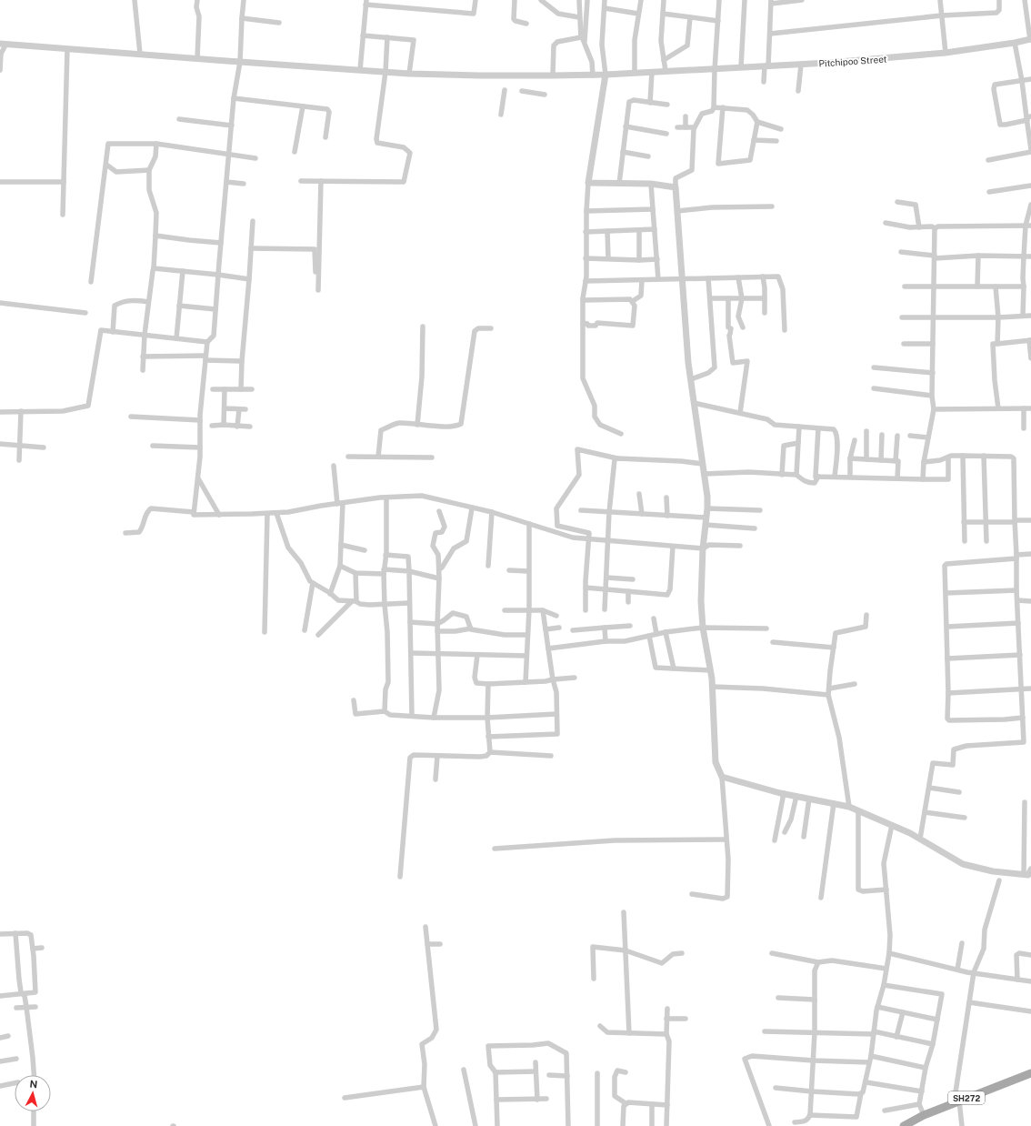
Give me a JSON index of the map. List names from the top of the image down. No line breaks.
{"streets":{"main road":["SH272"],"street":["Pitchipoo Street"]},"north":"top"}
